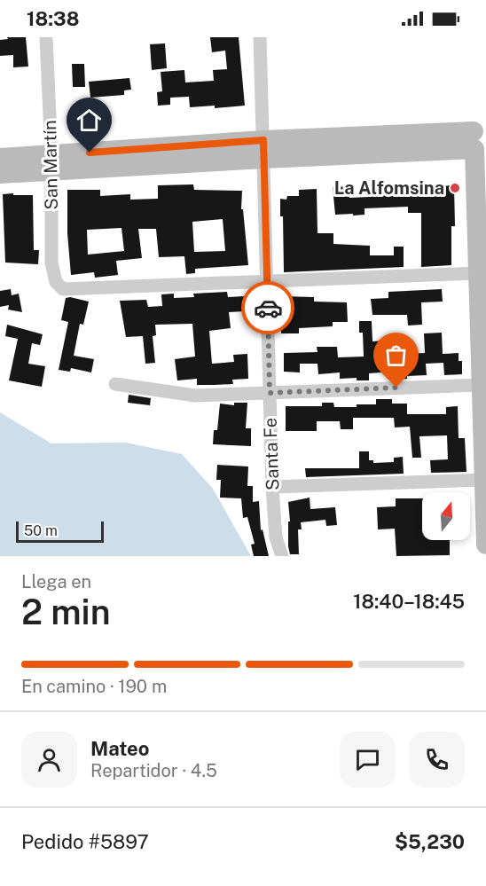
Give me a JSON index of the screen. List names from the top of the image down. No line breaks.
{"streets":{"street":["San Martín","Santa Fe"]},"crossings":[["San Martín","Santa Fe"]],"places":["La Alfomsina"],"scale_bar":"50 m","north":"top","page":{"status":"18:38","scale":"50 m","heading":["2 min","Llega en","18:40–18:45"],"panel":["Mateo","Repartidor · 4.5","Pedido #5897","$5,230"],"bar":"En camino · 190 m"}}
